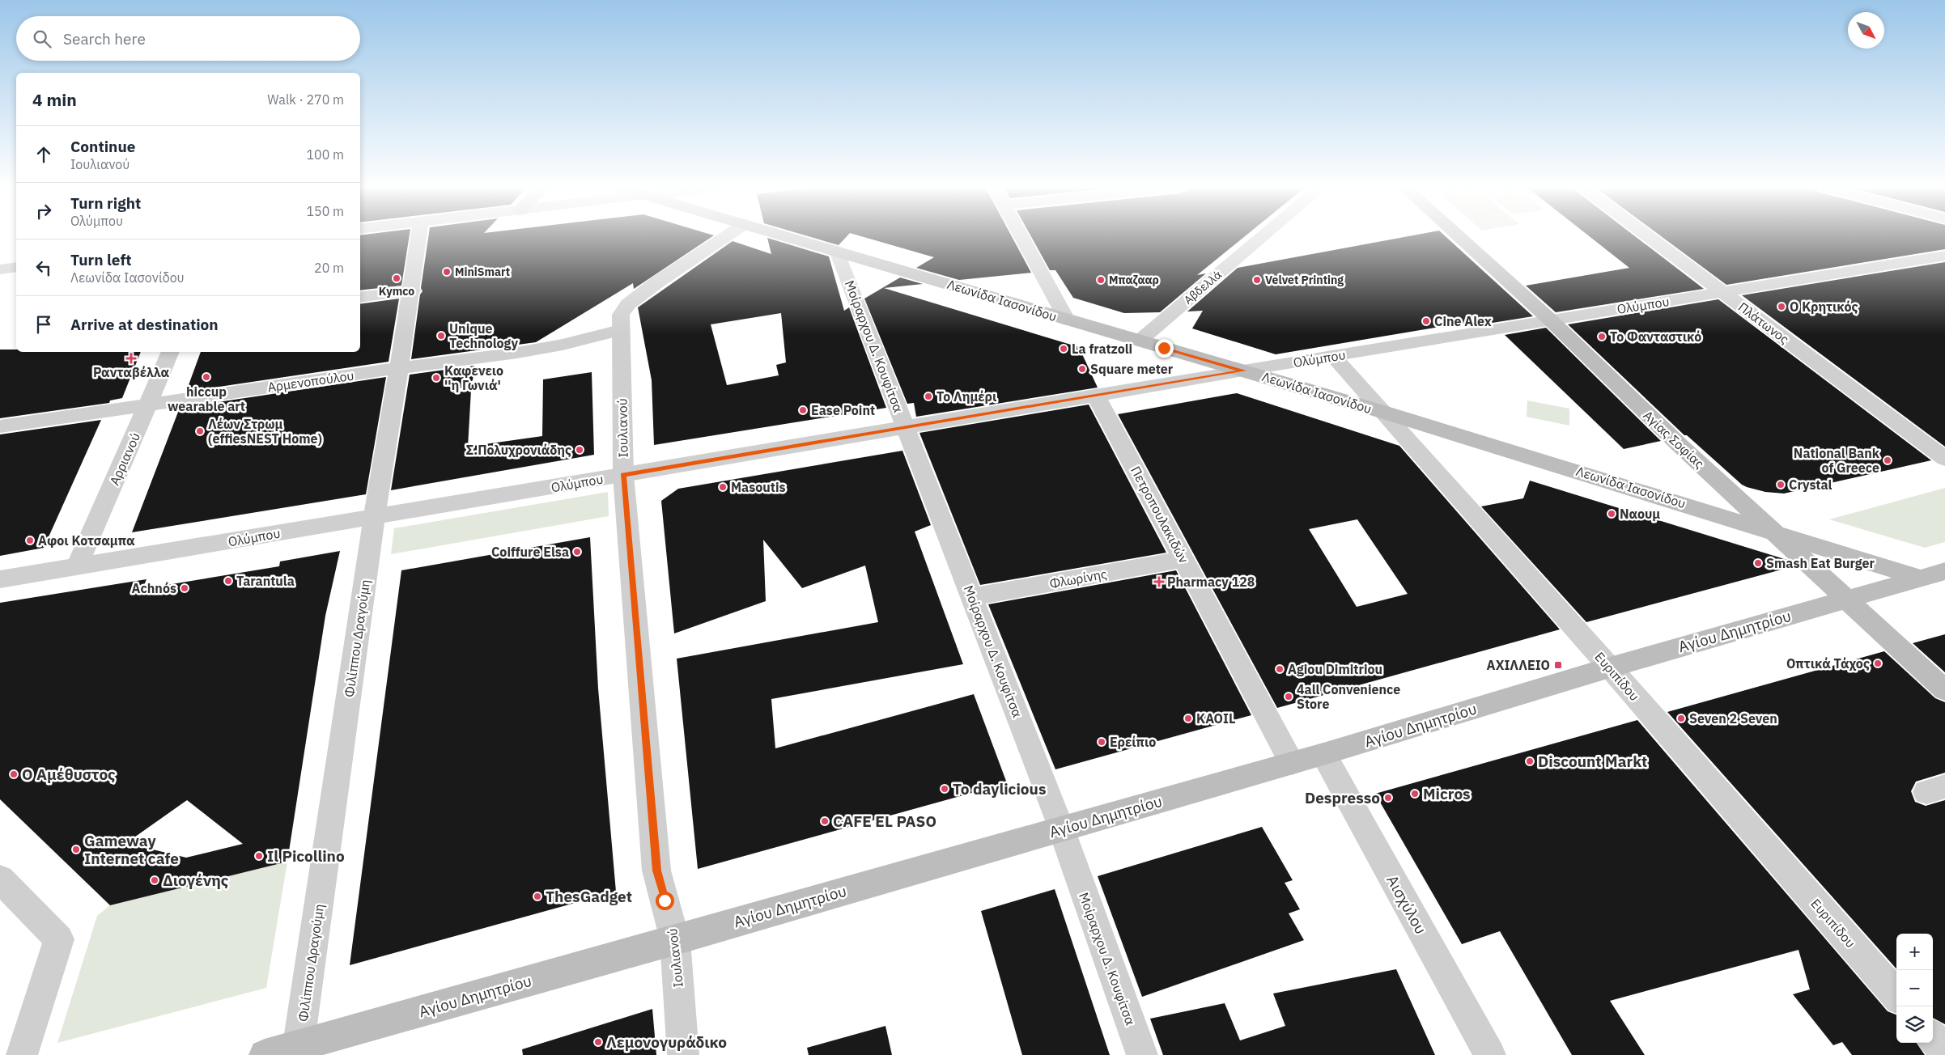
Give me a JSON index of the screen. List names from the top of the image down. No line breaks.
{"streets":{"main road":["Λεωνίδα Ιασονίδου","Αγίας Σοφίας","Αγίου Δημητρίου"],"street":["Αβδελλά","Ολύμπου","Πλάτωνος","Μοίραρχου Δ. Κουφίτσα","Αρμενοπούλου","Ιουλιανού","Αρριανού","Πετροπουλακιδών","Φλωρίνης","Φιλίππου Δραγούμη","Ευριπίδου","Αισχύλου"]},"crossings":[["Αβδελλά","Λεωνίδα Ιασονίδου"],["Λεωνίδα Ιασονίδου","Ολύμπου"],["Λεωνίδα Ιασονίδου","Μοίραρχου Δ. Κουφίτσα"],["Λεωνίδα Ιασονίδου","Αγίας Σοφίας"],["Λεωνίδα Ιασονίδου","Αγίου Δημητρίου"],["Λεωνίδα Ιασονίδου","Ευριπίδου"],["Ολύμπου","Πλάτωνος"],["Ολύμπου","Μοίραρχου Δ. Κουφίτσα"],["Ολύμπου","Ιουλιανού"],["Ολύμπου","Αγίας Σοφίας"],["Ολύμπου","Αρριανού"],["Ολύμπου","Πετροπουλακιδών"],["Ολύμπου","Φιλίππου Δραγούμη"],["Ολύμπου","Ευριπίδου"],["Μοίραρχου Δ. Κουφίτσα","Φλωρίνης"],["Μοίραρχου Δ. Κουφίτσα","Αγίου Δημητρίου"],["Αρμενοπούλου","Ιουλιανού"],["Αρμενοπούλου","Αρριανού"],["Αρμενοπούλου","Φιλίππου Δραγούμη"],["Ιουλιανού","Αγίου Δημητρίου"],["Αγίας Σοφίας","Αγίου Δημητρίου"],["Πετροπουλακιδών","Φλωρίνης"],["Πετροπουλακιδών","Αγίου Δημητρίου"],["Αγίου Δημητρίου","Φιλίππου Δραγούμη"],["Αγίου Δημητρίου","Ευριπίδου"],["Αγίου Δημητρίου","Αισχύλου"]],"places":{"other":["MiniSmart","Kymco","Μπαζααρ","Velvet Printing","Ο Κρητικός","Cine Alex","Unique Technology","Το Φανταστικό","La fratzoli","Square meter","hiccup wearable art","Καφενειο ''η Γωνιά'","Το Λημέρι","Ease Point","Λέων Στρωμ (effiesNEST Home)","Σ.Πολυχρονιάδης","National Bank of Greece","Crystal","Masoutis","Ναουμ","Αφοι Κοτσαμπα","Coiffure Elsa","Smash Eat Burger","Tarantula","Achnós","Οπτικά Τάχος","Agiou Dimitriou","4all Convenience Store","KAOIL","Seven 2 Seven","Ερείπιο","Discount Markt","Ο Αμέθυστος","To daylicious","Micros","Despresso","CAFE EL PASO","Gameway Internet cafe","Il Picollino","Διογένης","ThesGadget","Λεμονογυράδικο"],"health":["Ρανταβέλλα","Pharmacy 128"],"transit":["ΑΧΙΛΛΕΙΟ"]},"north":"bottom right","page":{"search":"Search here","heading":["4 min","Walk · 270 m"],"list":[["Continue","Ιουλιανού","100 m"],["Turn right","Ολύμπου","150 m"],["Turn left","Λεωνίδα Ιασονίδου","20 m"],"Arrive at destination"],"map_buttons":["+","−"]}}
